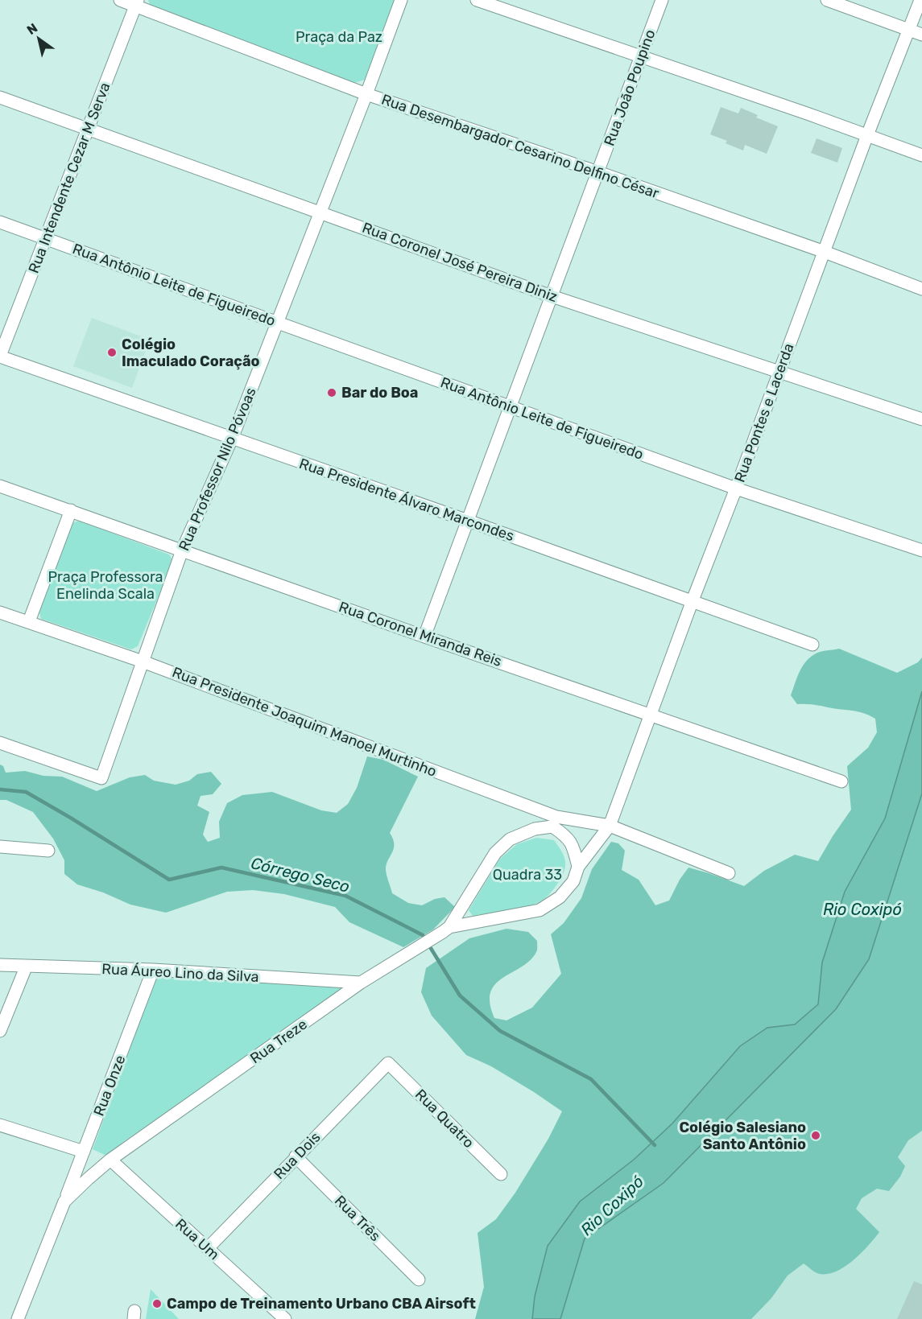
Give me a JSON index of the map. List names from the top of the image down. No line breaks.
{"streets":{"street":["Rua João Poupino","Rua Desembargador Cesarino Delfino César","Rua Intendente Cezar M Serva","Rua Coronel José Pereira Diniz","Rua Antônio Leite de Figueiredo","Rua Pontes e Lacerda","Rua Professor Nilo Póvoas","Rua Presidente Álvaro Marcondes","Rua Coronel Miranda Reis","Rua Presidente Joaquim Manoel Murtinho","Rua Áureo Lino da Silva","Rua Treze","Rua Onze","Rua Quatro","Rua Dois","Rua Três","Rua Um"]},"crossings":[["Rua João Poupino","Rua Desembargador Cesarino Delfino César"],["Rua João Poupino","Rua Coronel José Pereira Diniz"],["Rua João Poupino","Rua Antônio Leite de Figueiredo"],["Rua João Poupino","Rua Presidente Álvaro Marcondes"],["Rua João Poupino","Rua Coronel Miranda Reis"],["Rua Desembargador Cesarino Delfino César","Rua Intendente Cezar M Serva"],["Rua Desembargador Cesarino Delfino César","Rua Pontes e Lacerda"],["Rua Desembargador Cesarino Delfino César","Rua Professor Nilo Póvoas"],["Rua Intendente Cezar M Serva","Rua Coronel José Pereira Diniz"],["Rua Intendente Cezar M Serva","Rua Antônio Leite de Figueiredo"],["Rua Intendente Cezar M Serva","Rua Presidente Álvaro Marcondes"],["Rua Coronel José Pereira Diniz","Rua Pontes e Lacerda"],["Rua Coronel José Pereira Diniz","Rua Professor Nilo Póvoas"],["Rua Antônio Leite de Figueiredo","Rua Pontes e Lacerda"],["Rua Antônio Leite de Figueiredo","Rua Professor Nilo Póvoas"],["Rua Pontes e Lacerda","Rua Presidente Álvaro Marcondes"],["Rua Pontes e Lacerda","Rua Coronel Miranda Reis"],["Rua Pontes e Lacerda","Rua Presidente Joaquim Manoel Murtinho"],["Rua Pontes e Lacerda","Rua Treze"],["Rua Professor Nilo Póvoas","Rua Presidente Álvaro Marcondes"],["Rua Professor Nilo Póvoas","Rua Coronel Miranda Reis"],["Rua Professor Nilo Póvoas","Rua Presidente Joaquim Manoel Murtinho"],["Rua Presidente Joaquim Manoel Murtinho","Rua Treze"],["Rua Áureo Lino da Silva","Rua Treze"],["Rua Áureo Lino da Silva","Rua Onze"],["Rua Treze","Rua Onze"],["Rua Treze","Rua Um"],["Rua Quatro","Rua Dois"],["Rua Dois","Rua Três"],["Rua Dois","Rua Um"]],"water":["Córrego Seco","Rio Coxipó"],"parks":["Praça da Paz","Praça Professora Enelinda Scala","Quadra 33"],"places":["Colégio Imaculado Coração","Bar do Boa","Colégio Salesiano Santo Antônio","Campo de Treinamento Urbano CBA Airsoft"],"north":"top left"}
